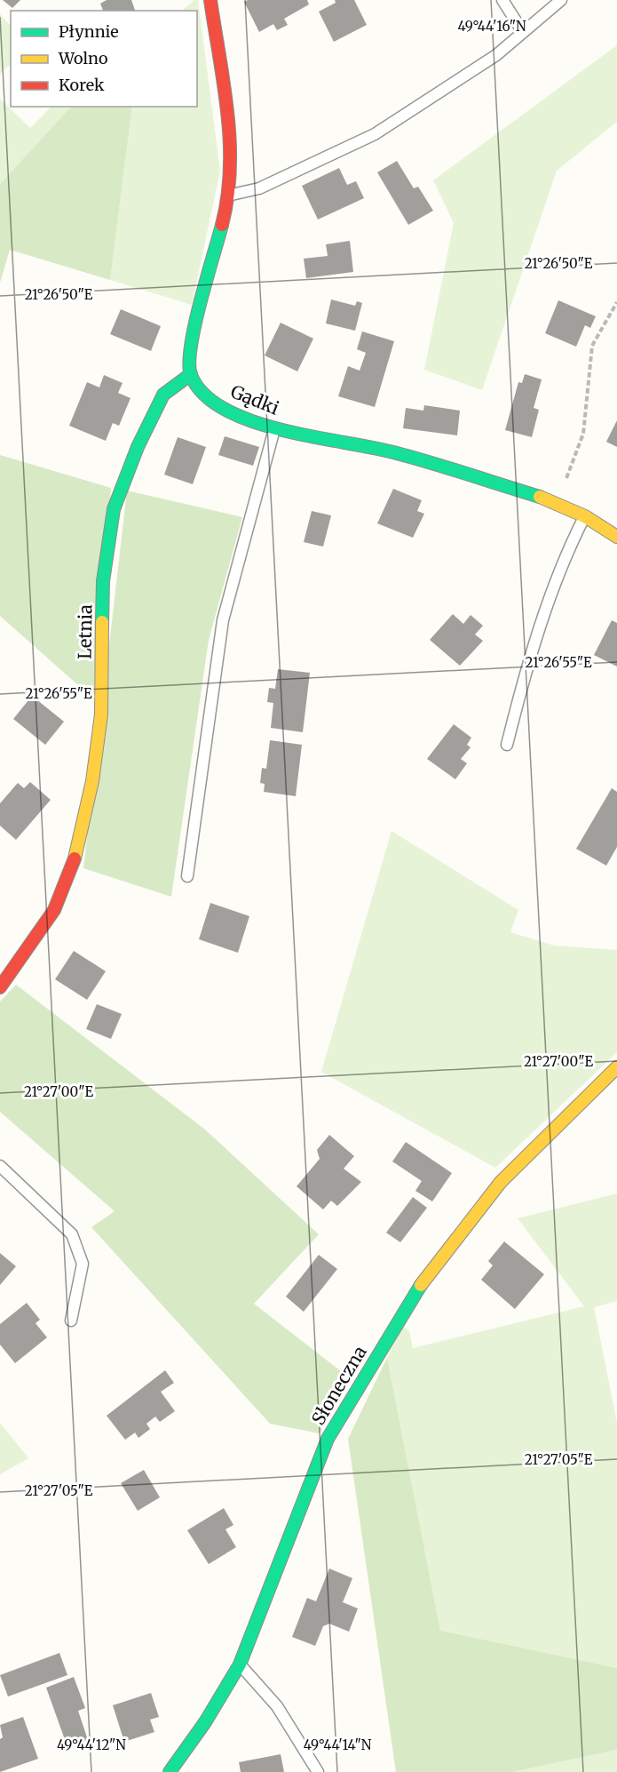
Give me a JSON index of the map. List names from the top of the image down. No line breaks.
{"streets":{"street":["Gądki","Letnia","Słoneczna"]},"crossings":[["Gądki","Letnia"]],"legend":["Płynnie","Wolno","Korek"],"coordinates":["49°44'16\"N","21°26'50\"E","21°26'55\"E","21°27'00\"E","21°27'05\"E","49°44'12\"N","49°44'14\"N"]}
